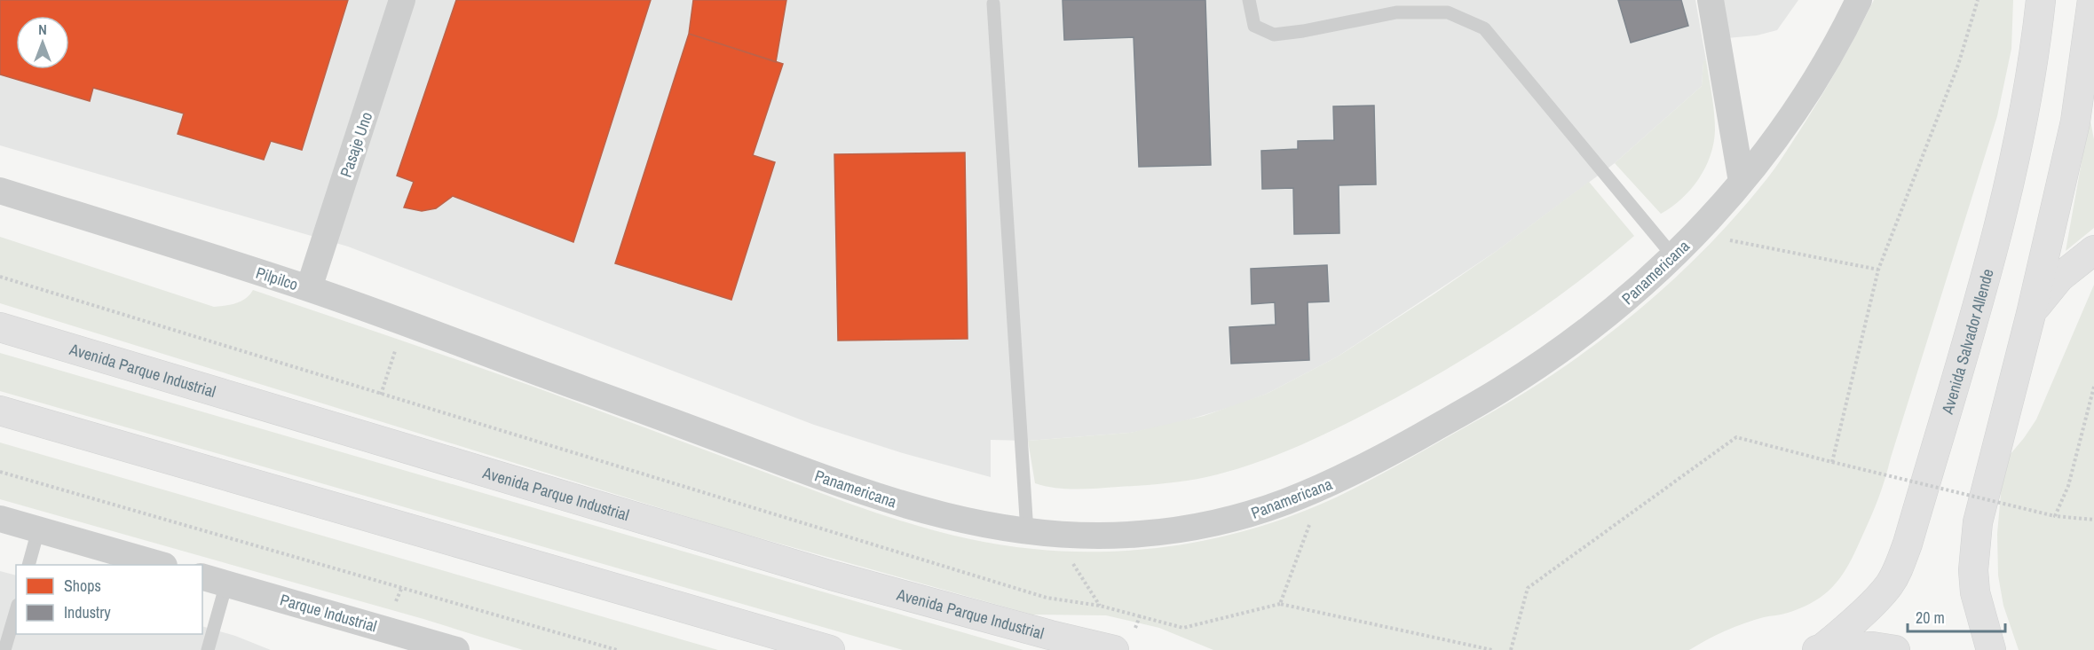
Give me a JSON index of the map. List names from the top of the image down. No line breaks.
{"streets":{"highway":["Avenida Salvador Allende","Avenida Parque Industrial"],"street":["Pasaje Uno","Panamericana","Pilpilco","Parque Industrial"]},"crossings":[["Pasaje Uno","Pilpilco"],["Panamericana","Pilpilco"]],"legend":["Shops","Industry"],"scale_bar":"20 m","north":"top"}
